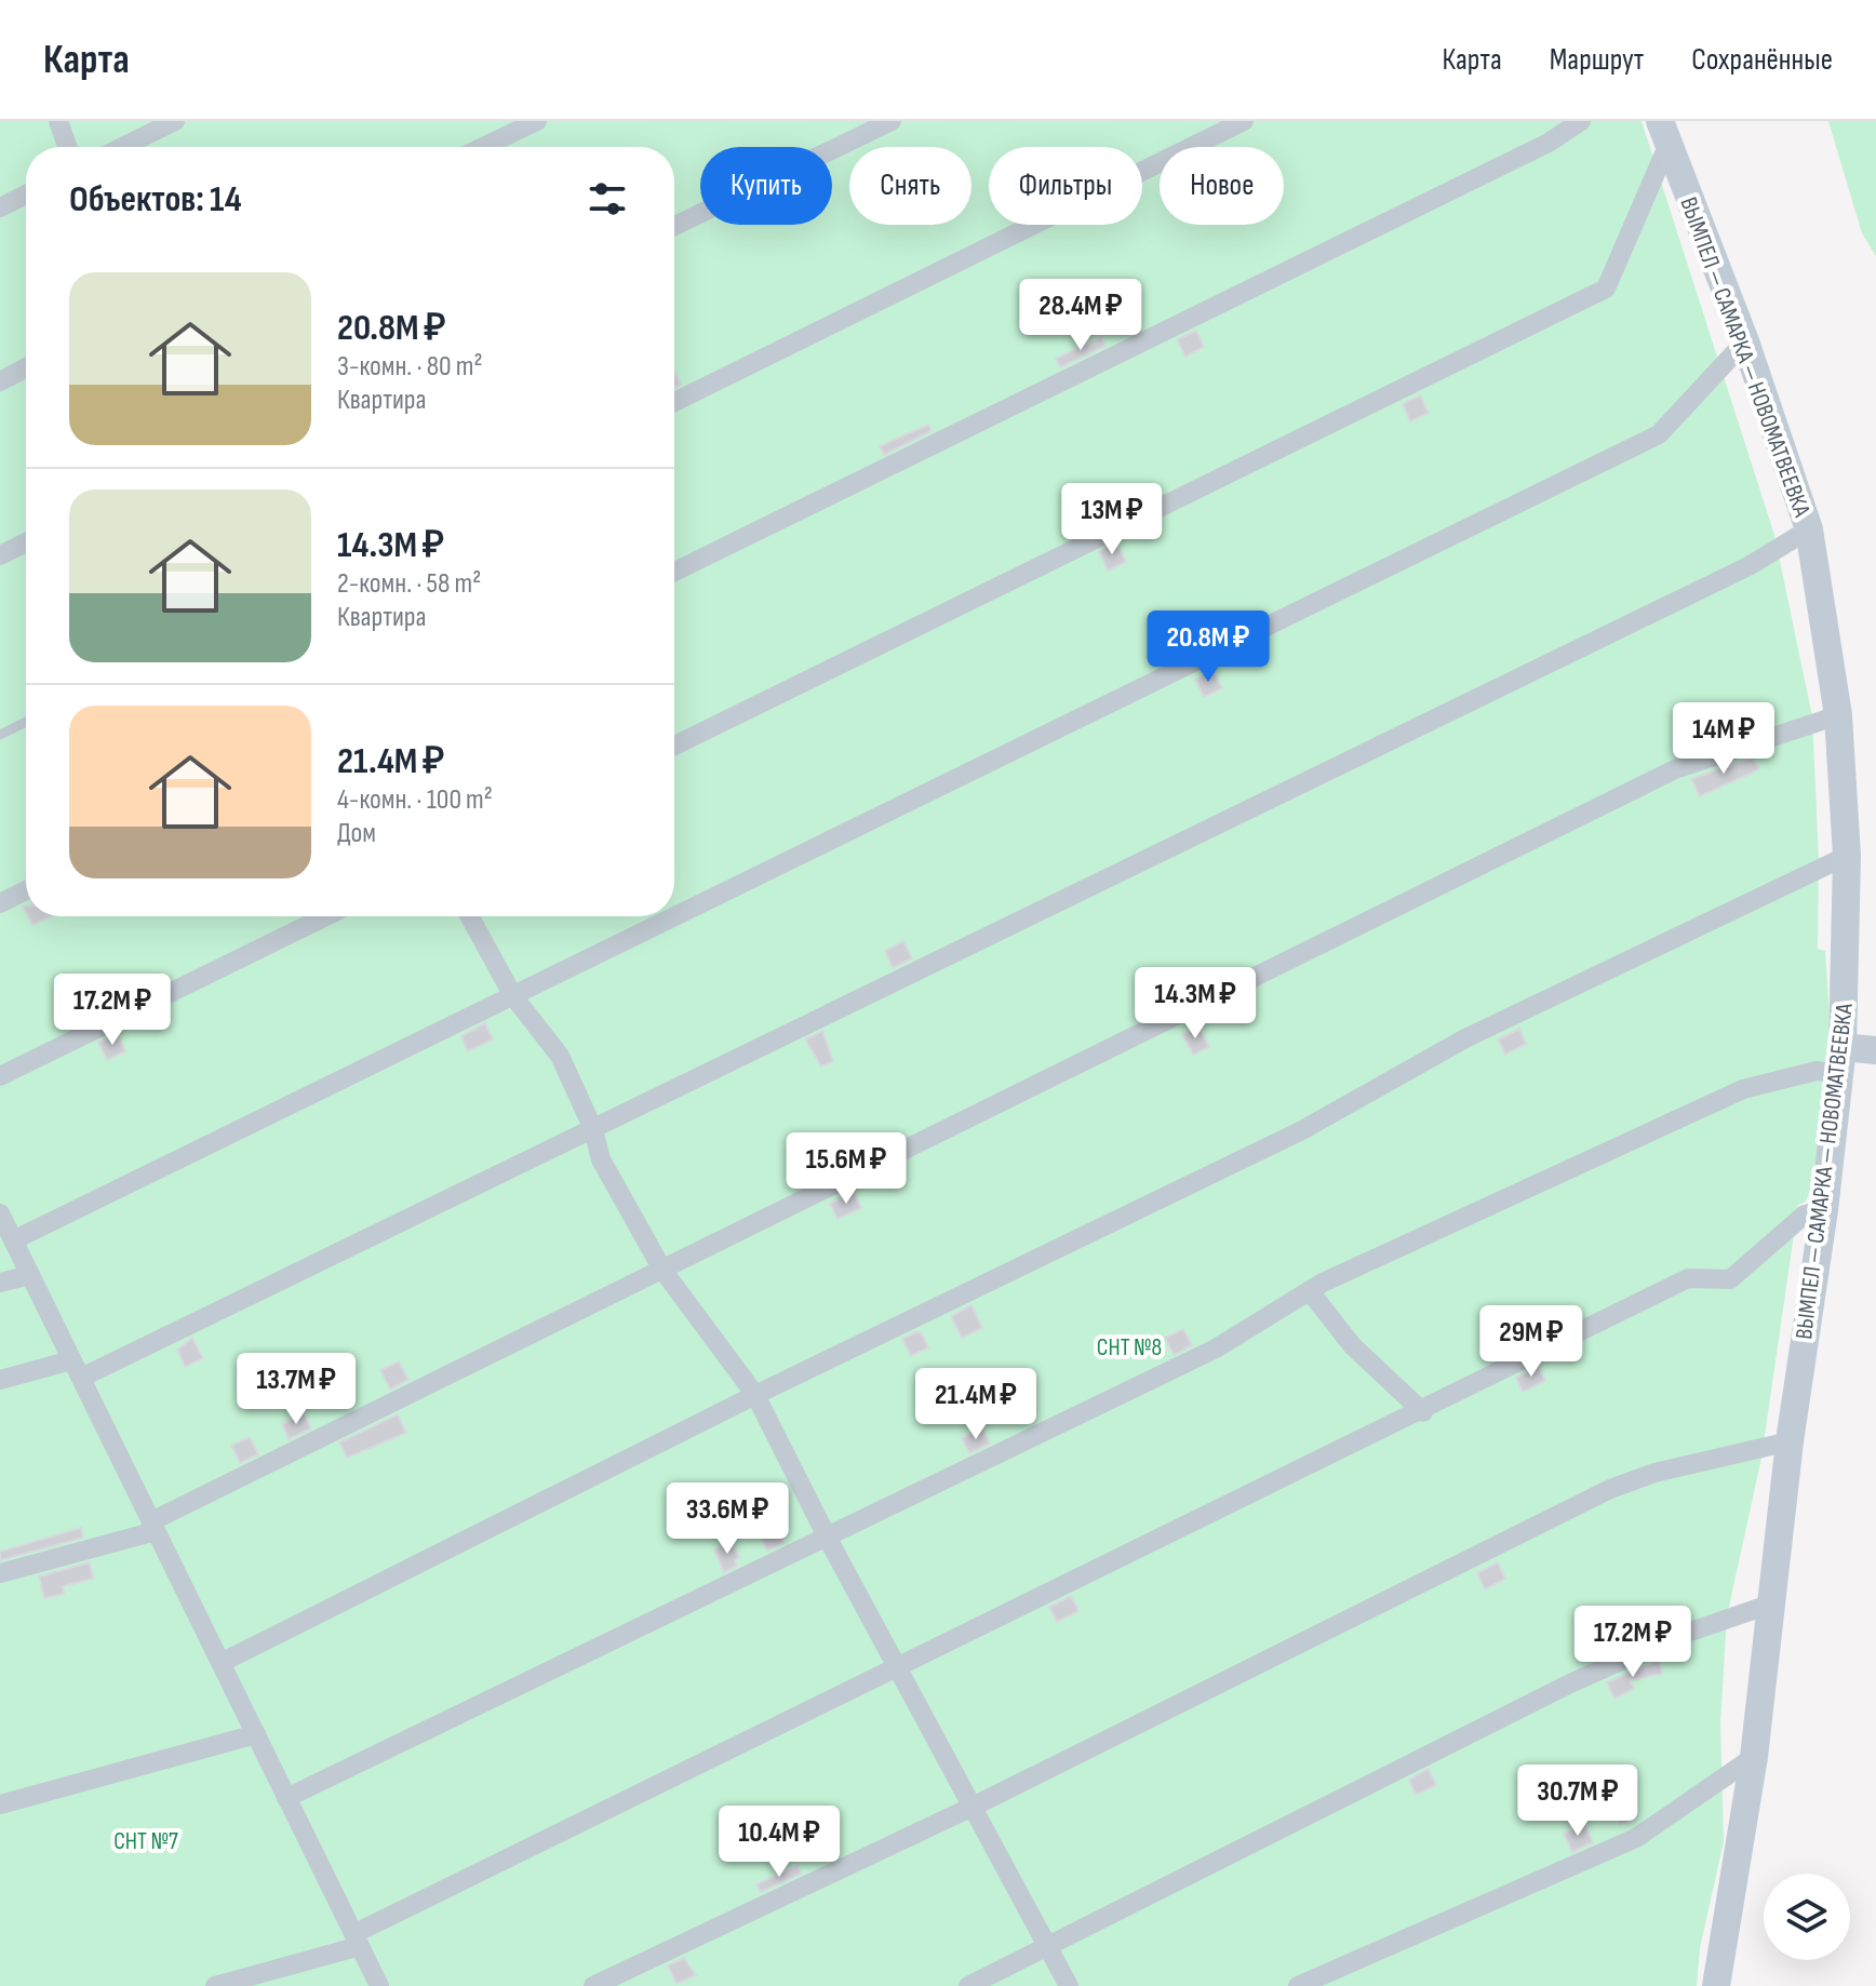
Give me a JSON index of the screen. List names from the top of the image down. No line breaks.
{"streets":{"main road":["ВЫМПЕЛ — САМАРКА — НОВОМАТВЕЕВКА"]},"parks":["СНТ №8","СНТ №7"],"page":{"header":"Карта","nav":["Карта","Маршрут","Сохранённые"],"chip":["Купить","Снять","Фильтры","Новое"],"heading":"Объектов: 14","list":[{"name":"20.8M ₽","note":"3-комн. · 80 m² · Квартира"},{"name":"14.3M ₽","note":"2-комн. · 58 m² · Квартира"},{"name":"21.4M ₽","note":"4-комн. · 100 m² · Дом"}],"price":["28.4M ₽","13M ₽","20.8M ₽","14M ₽","14.3M ₽","17.2M ₽","15.6M ₽","29M ₽","13.7M ₽","21.4M ₽","33.6M ₽","17.2M ₽","30.7M ₽","10.4M ₽"]}}
